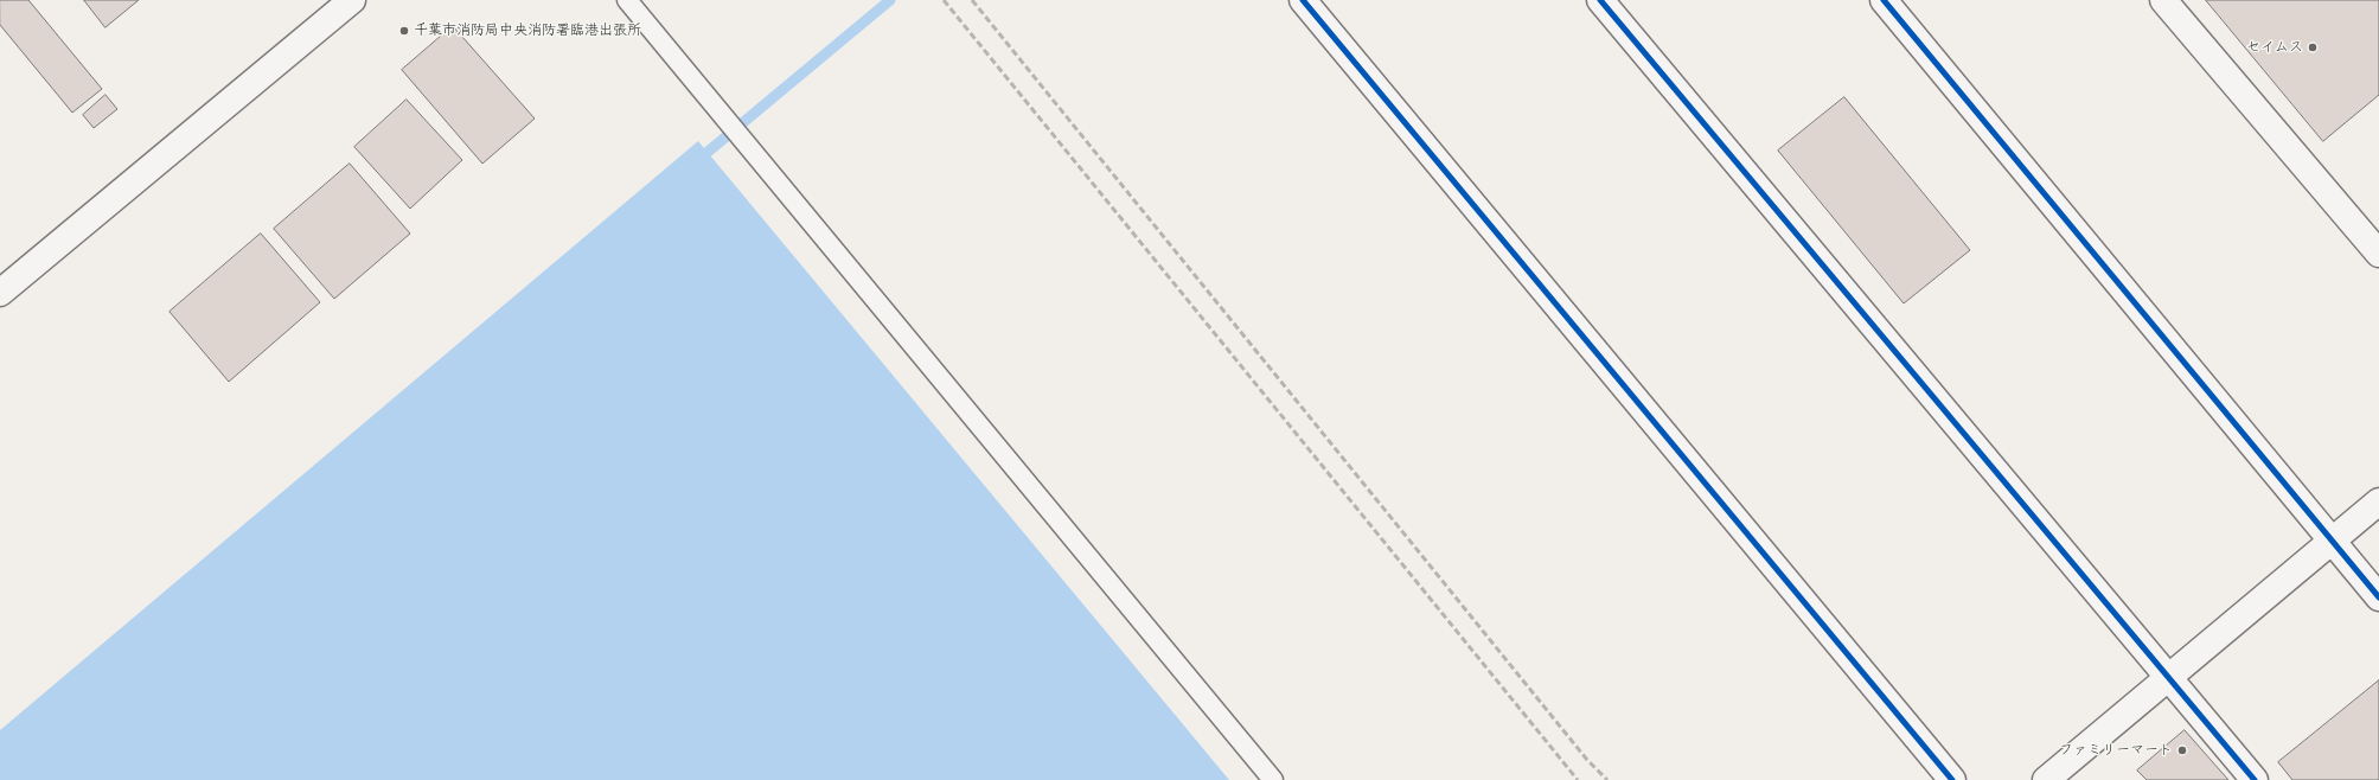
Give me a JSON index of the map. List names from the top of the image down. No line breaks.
{"places":["千葉市消防局中央消防署臨港出張所","セイムス","ファミリーマート"]}
